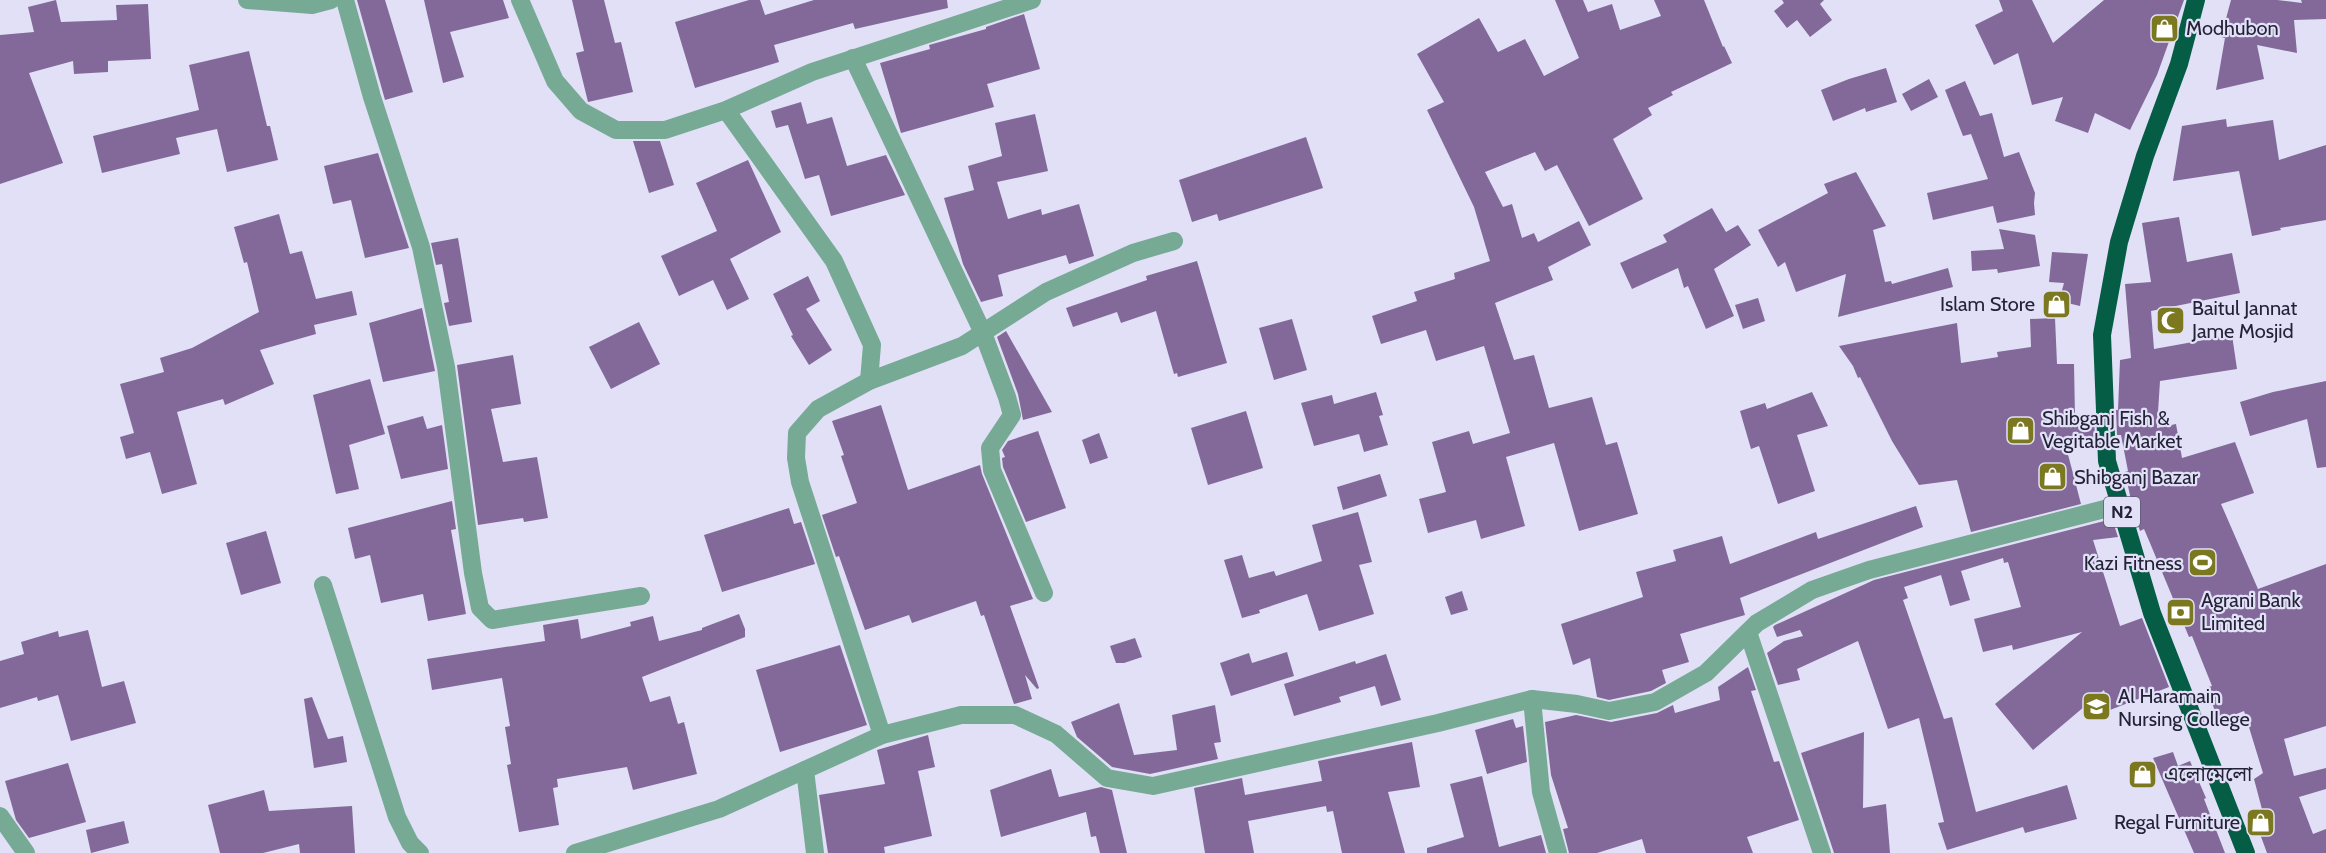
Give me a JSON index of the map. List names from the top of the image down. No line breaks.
{"streets":{"highway":["N2"]},"places":{"shop":["Modhubon","Islam Store","Shibganj Fish & Vegitable Market","Shibganj Bazar","এলোমেলো","Regal Furniture"],"mosque":["Baitul Jannat Jame Mosjid"],"sports":["Kazi Fitness"],"bank":["Agrani Bank Limited"],"school or university":["Al Haramain Nursing College"]}}
